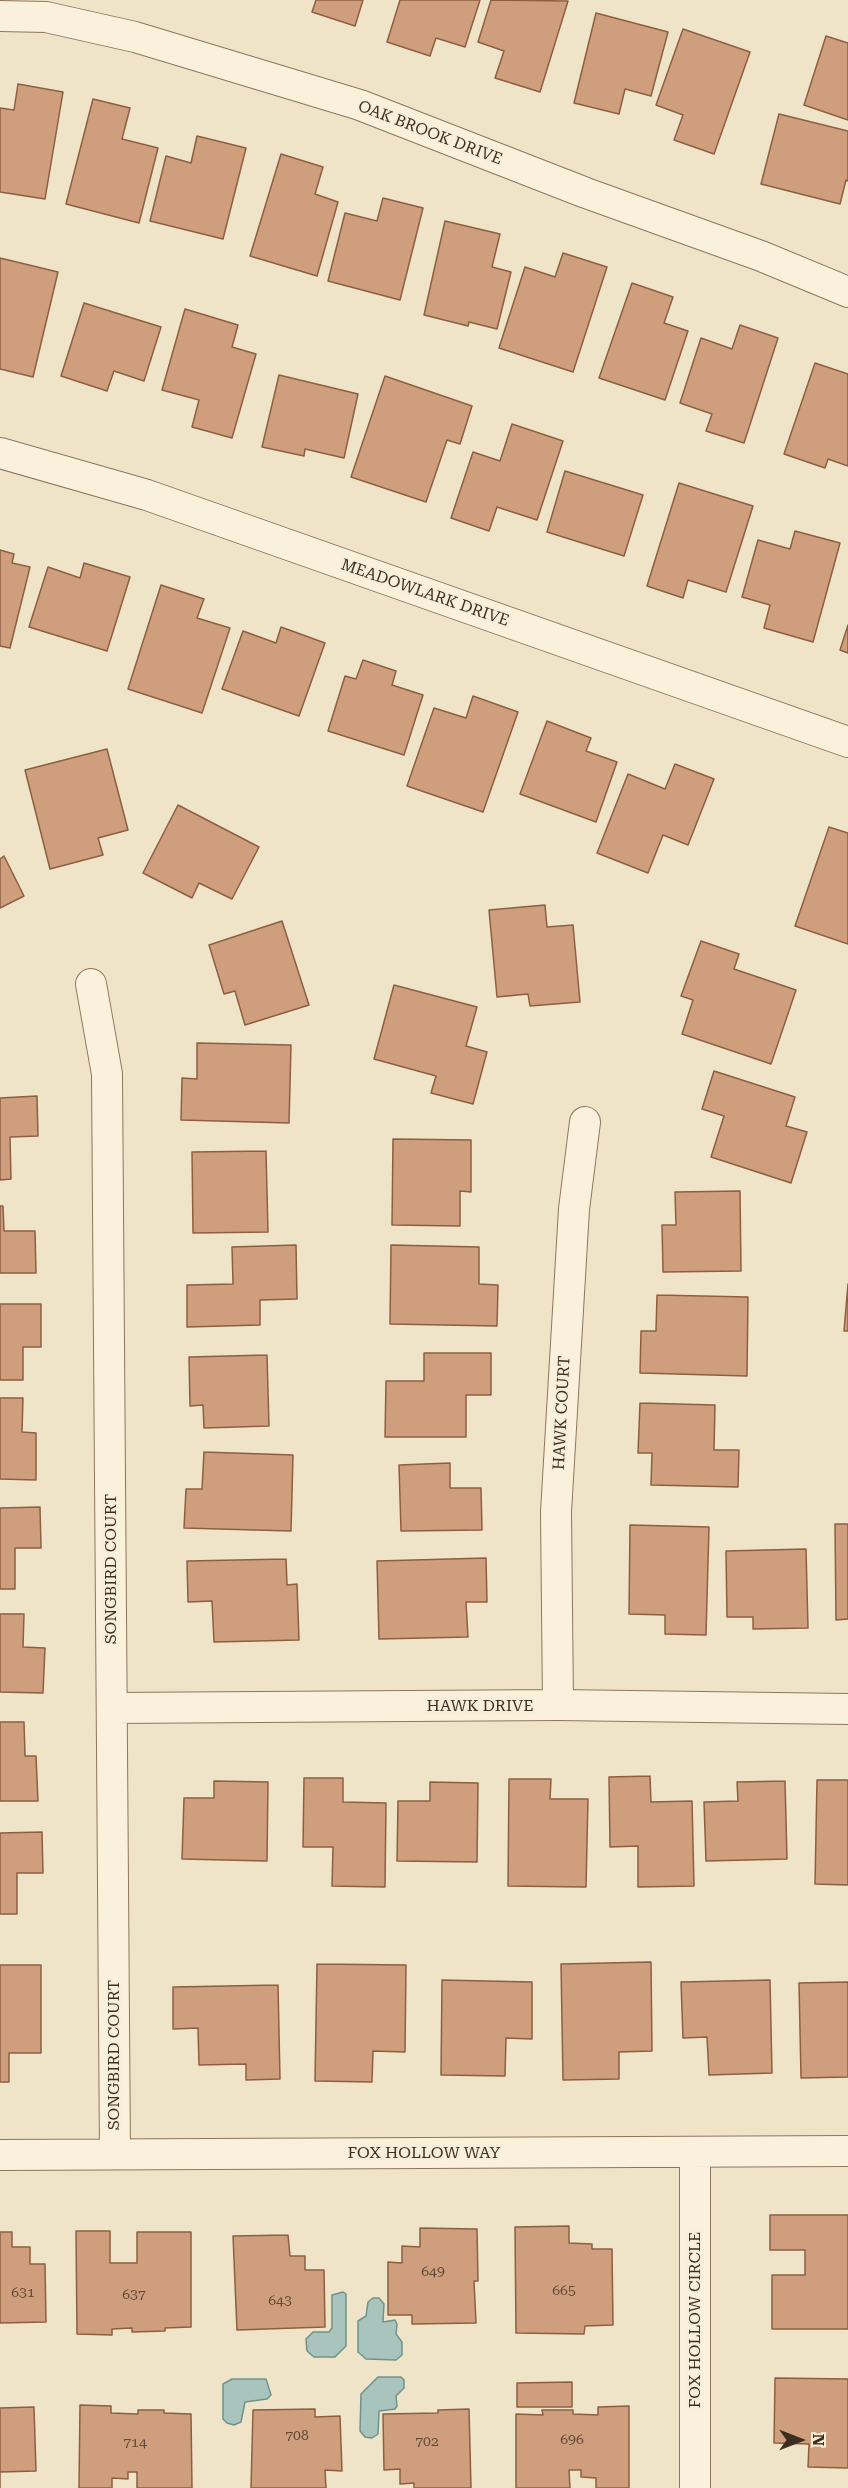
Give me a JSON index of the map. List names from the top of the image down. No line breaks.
{"streets":{"street":["OAK BROOK DRIVE","MEADOWLARK DRIVE","HAWK COURT","SONGBIRD COURT","HAWK DRIVE","FOX HOLLOW WAY","FOX HOLLOW CIRCLE"]},"crossings":[["HAWK COURT","HAWK DRIVE"],["SONGBIRD COURT","HAWK DRIVE"],["SONGBIRD COURT","FOX HOLLOW WAY"],["FOX HOLLOW WAY","FOX HOLLOW CIRCLE"]],"house_numbers":["649","665","631","637","643","708","696","702","714"],"north":"right"}
